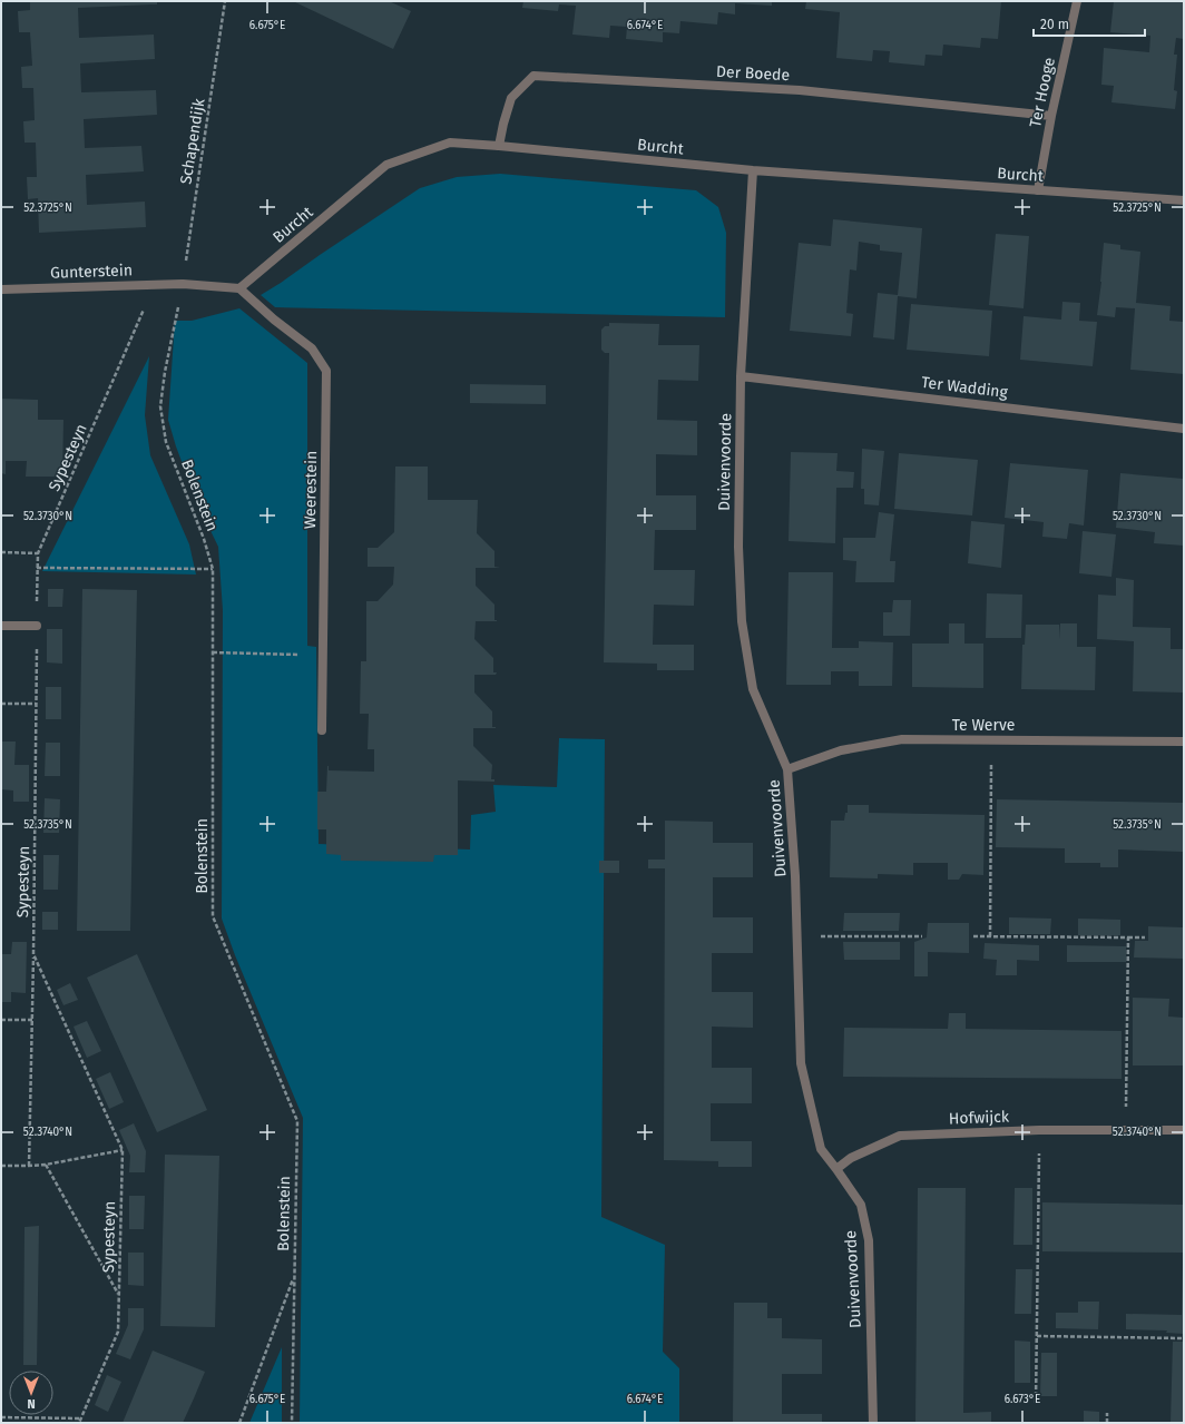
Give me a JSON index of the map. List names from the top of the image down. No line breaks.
{"streets":{"street":["Der Boede","Ter Hooge","Burcht","Gunterstein","Ter Wadding","Duivenvoorde","Weerestein","Te Werve","Hofwijck"],"path":["Schapendijk","Sypesteyn","Bolenstein"]},"crossings":[["Der Boede","Ter Hooge"],["Der Boede","Burcht"],["Ter Hooge","Burcht"],["Schapendijk","Gunterstein"],["Schapendijk","Bolenstein"],["Burcht","Duivenvoorde"],["Burcht","Weerestein"],["Gunterstein","Sypesteyn"],["Gunterstein","Bolenstein"],["Ter Wadding","Duivenvoorde"],["Duivenvoorde","Te Werve"],["Duivenvoorde","Hofwijck"]],"scale_bar":"20 m","north":"bottom","coordinates":["6.675°E","6.674°E","52.3725°N","52.3730°N","52.3735°N","52.3740°N","6.673°E"]}
